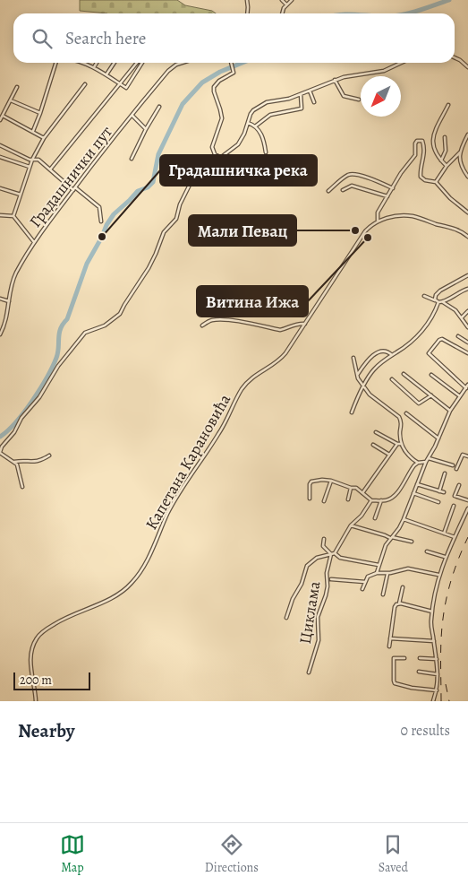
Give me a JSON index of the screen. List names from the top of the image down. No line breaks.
{"streets":{"street":["Градашнички пут","Капетана Карановића","Циклама"]},"places":["Мали Певац","Градашничка река","Витина Ижа"],"scale_bar":"200 m","north":"bottom left","page":{"search":"Search here","scale":"200 m","heading":["Nearby","0 results"],"nav":["Map","Directions","Saved"]}}
